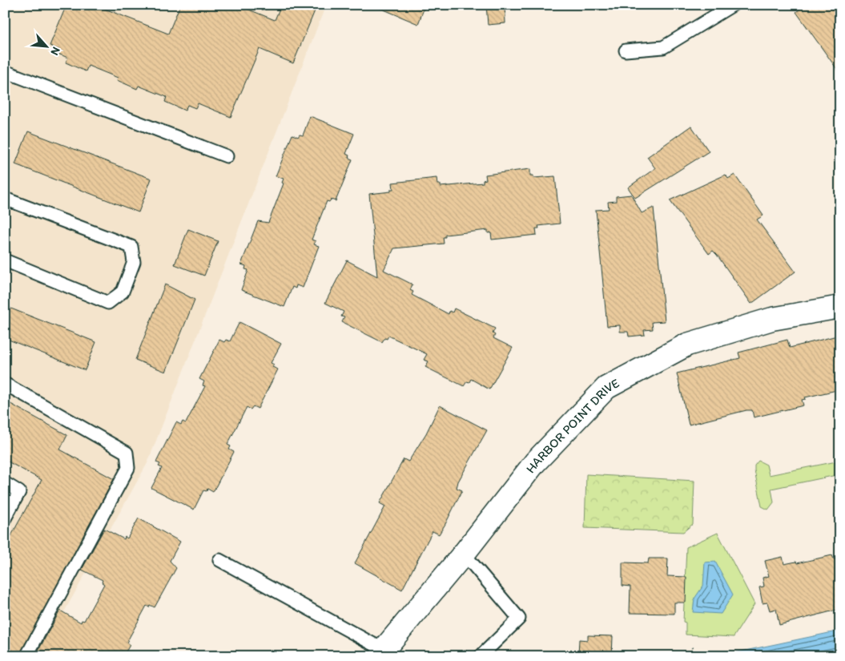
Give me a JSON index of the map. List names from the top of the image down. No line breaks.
{"streets":{"street":["HARBOR POINT DRIVE"]},"north":"bottom right"}
